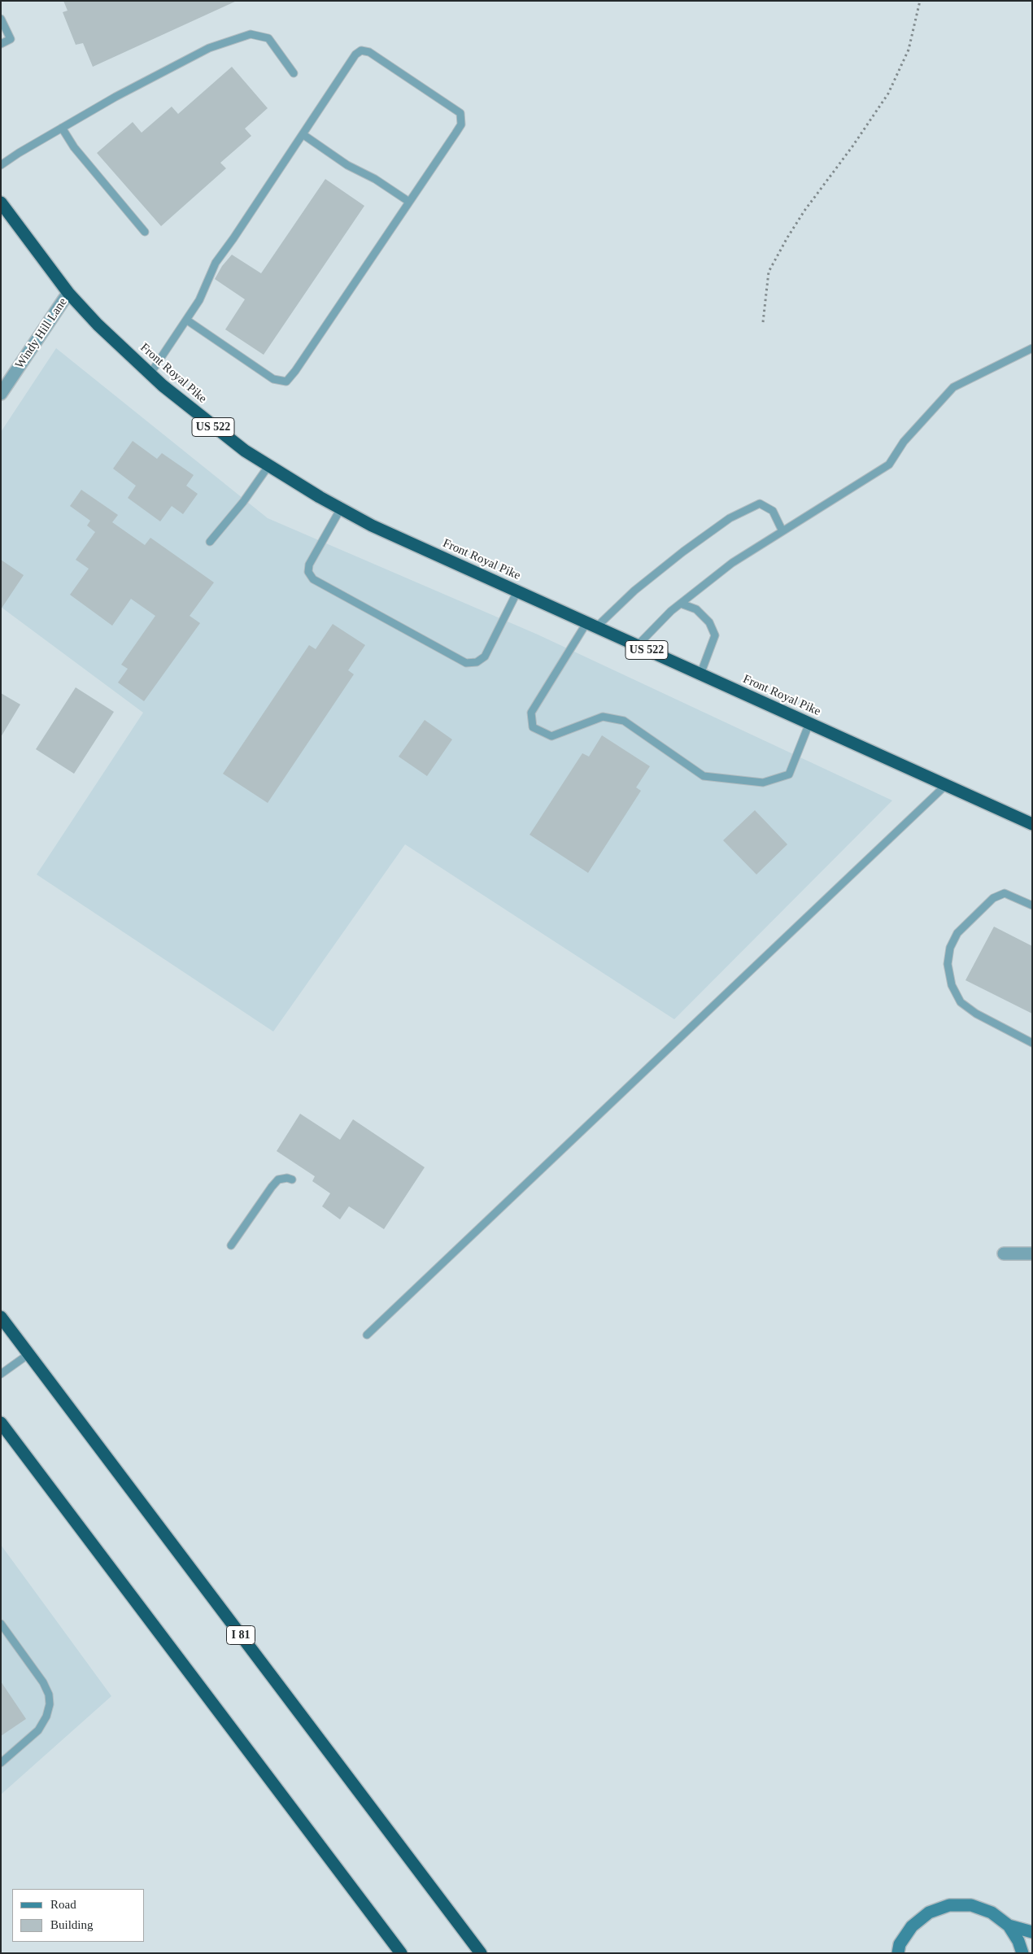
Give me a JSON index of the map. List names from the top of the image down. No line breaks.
{"streets":{"highway":["Front Royal Pike","US 522","I 81"],"street":["Windy Hill Lane"]},"crossings":[["Windy Hill Lane","Front Royal Pike"]],"legend":["Road","Building"]}
